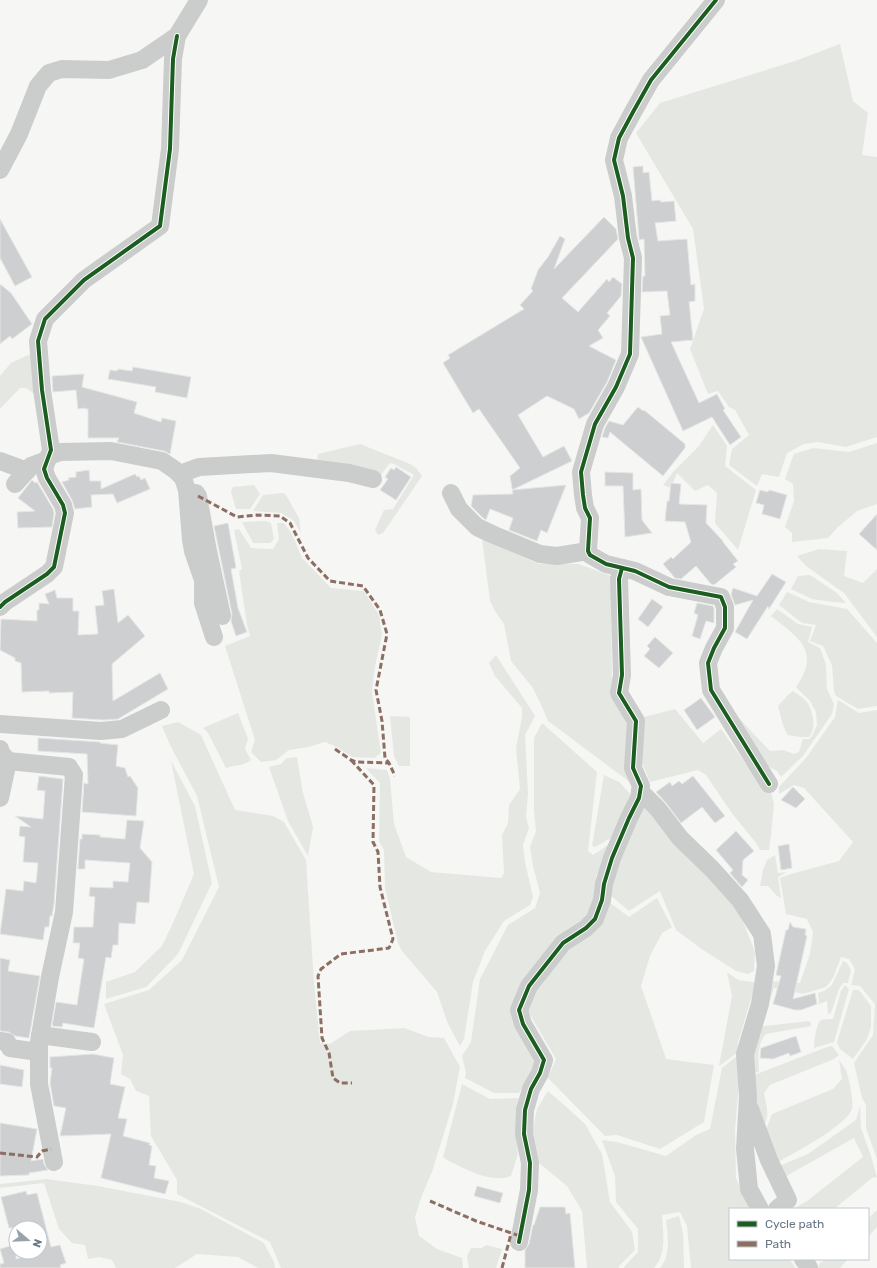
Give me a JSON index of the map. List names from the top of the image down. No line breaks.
{"legend":["Cycle path","Path"],"north":"right"}
